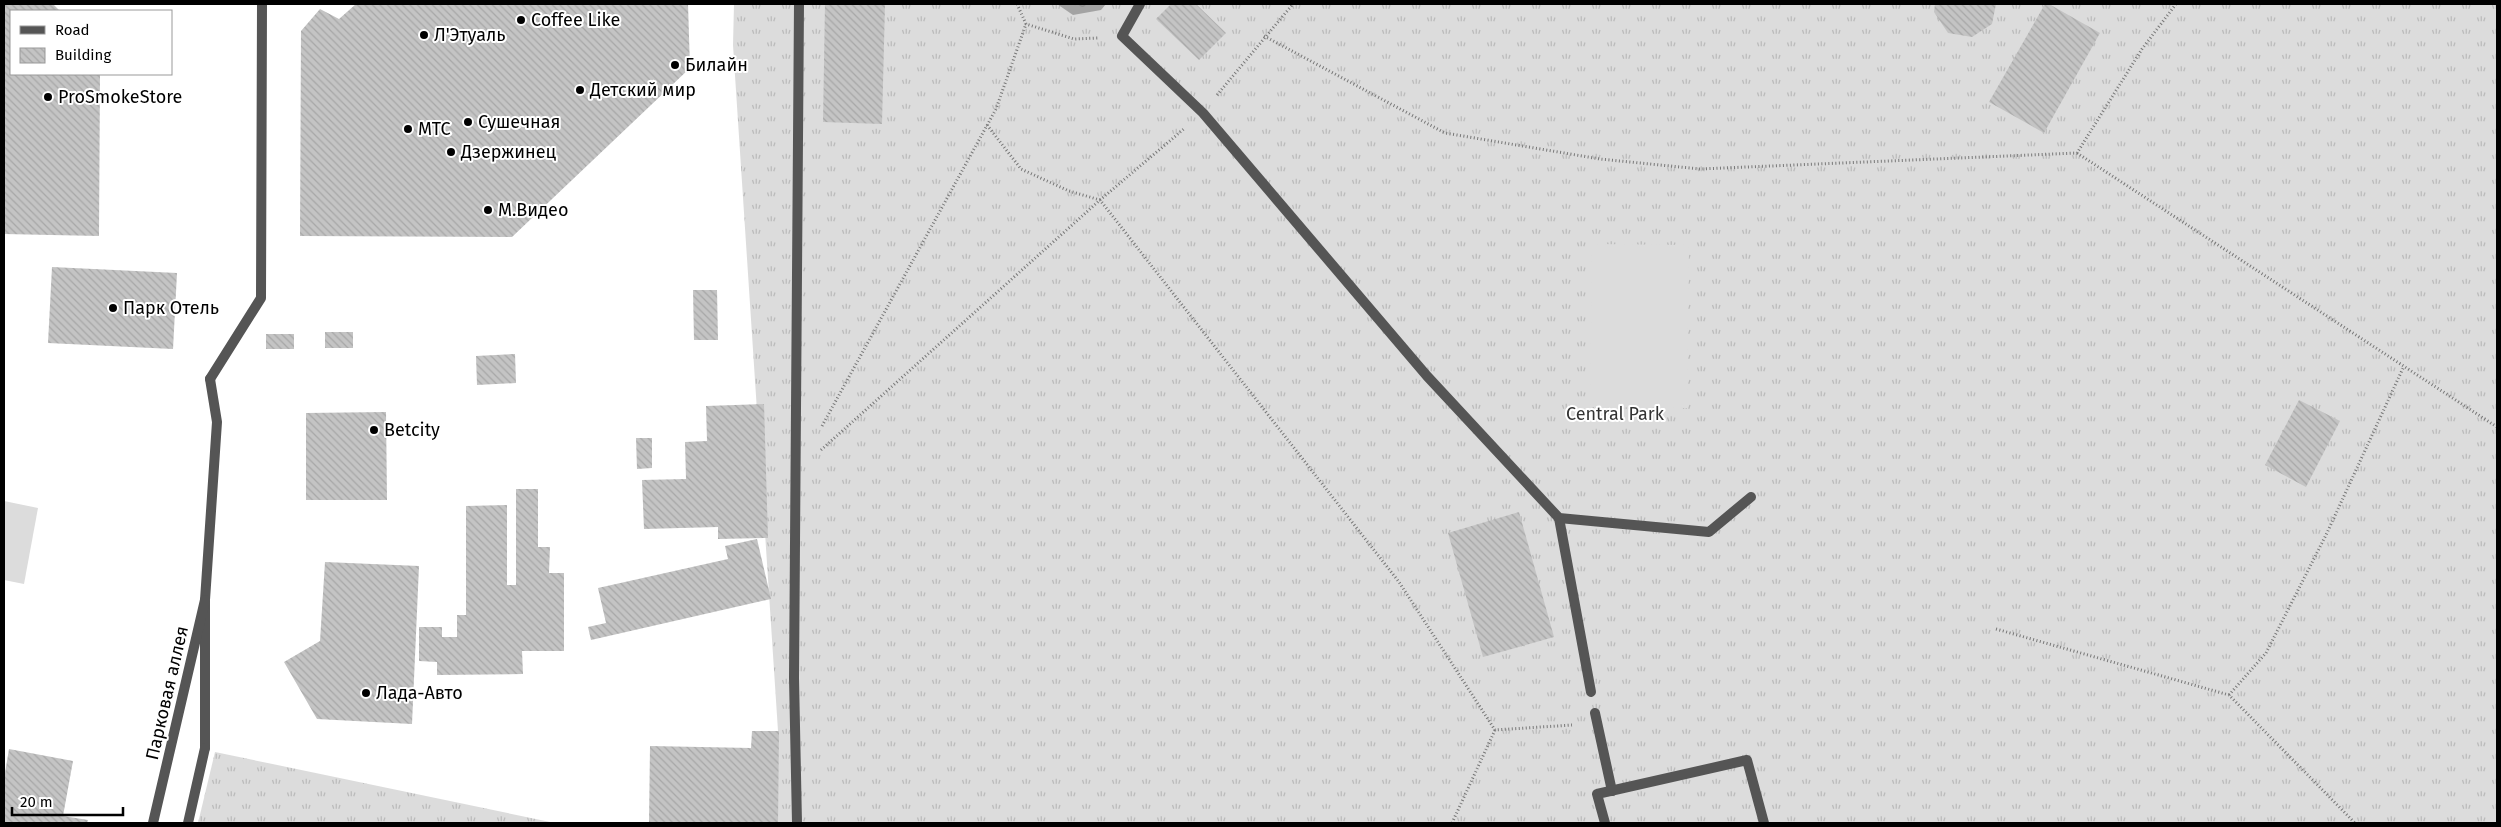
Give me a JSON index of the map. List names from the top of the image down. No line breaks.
{"streets":{"street":["Парковая аллея"]},"parks":["Central Park"],"places":["Coffee Like","Л'Этуаль","Билайн","Детский мир","ProSmokeStore","Сушечная","МТС","Дзержинец","М.Видео","Парк Отель","Betcity","Лада-Авто"],"legend":["Road","Building"],"scale_bar":"20 m"}
